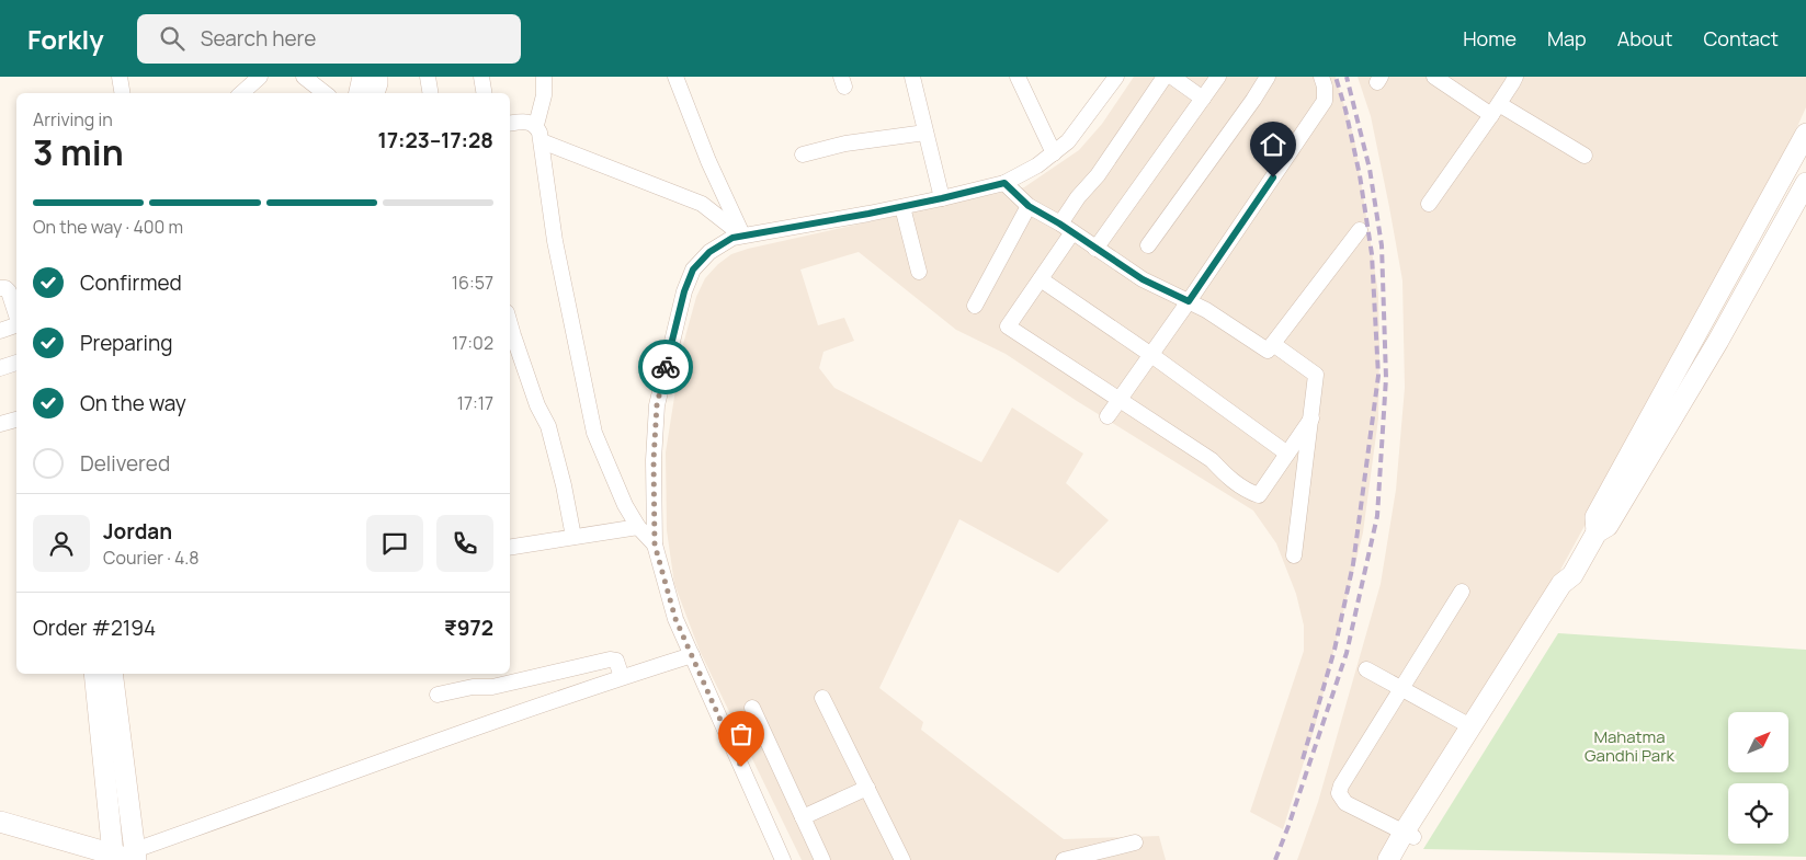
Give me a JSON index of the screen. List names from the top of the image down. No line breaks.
{"parks":["Mahatma Gandhi Park"],"north":"top right","page":{"header":"Forkly","search":"Search here","nav":["Home","Map","About","Contact"],"heading":["3 min","Arriving in","17:23–17:28"],"panel":["Jordan","Courier · 4.8","Order #2194","₹972"],"bar":"On the way · 400 m","list":[["Confirmed","16:57"],["Preparing","17:02"],["On the way","17:17"],"Delivered"]}}
